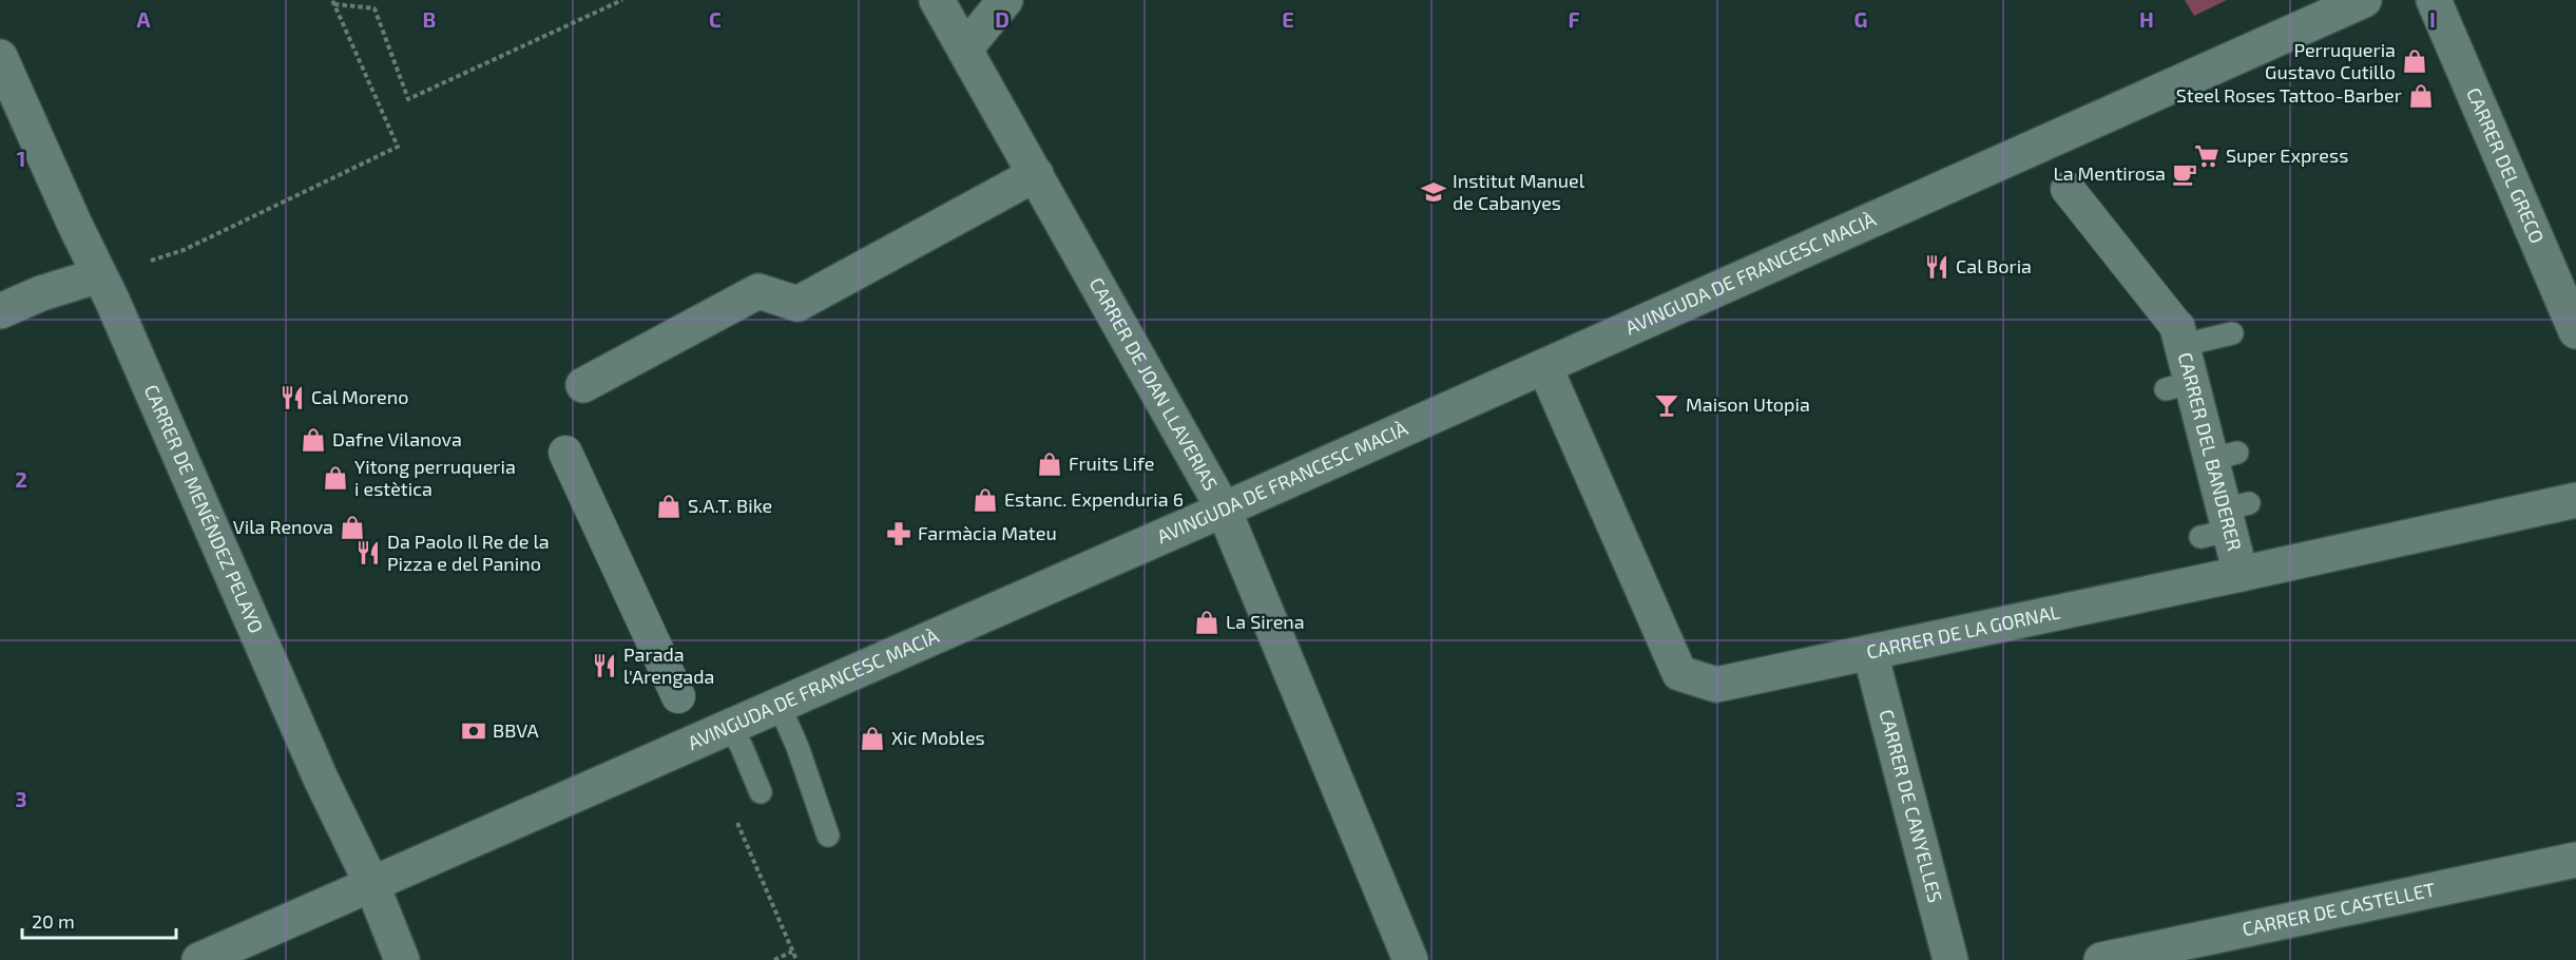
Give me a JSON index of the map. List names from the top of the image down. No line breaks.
{"streets":{"street":["CARRER DEL GRECO","AVINGUDA DE FRANCESC MACIÀ","CARRER DE JOAN LLAVERIAS","CARRER DEL BANDERER","CARRER DE MENÉNDEZ PELAYO","CARRER DE LA GORNAL","CARRER DE CANYELLES","CARRER DE CASTELLET"]},"crossings":[["AVINGUDA DE FRANCESC MACIÀ","CARRER DE JOAN LLAVERIAS"],["AVINGUDA DE FRANCESC MACIÀ","CARRER DE MENÉNDEZ PELAYO"],["AVINGUDA DE FRANCESC MACIÀ","CARRER DE LA GORNAL"],["CARRER DEL BANDERER","CARRER DE LA GORNAL"],["CARRER DE LA GORNAL","CARRER DE CANYELLES"]],"places":{"shop":["Perruqueria Gustavo Cutillo","Steel Roses Tattoo-Barber","Dafne Vilanova","Fruits Life","Yitong perruqueria i estètica","Estanc. Expenduria 6","S.A.T. Bike","Vila Renova","La Sirena","Xic Mobles"],"supermarket":["Super Express"],"cafe":["La Mentirosa"],"school or university":["Institut Manuel de Cabanyes"],"restaurant":["Cal Boria","Cal Moreno","Da Paolo Il Re de la Pizza e del Panino","Parada l'Arengada"],"bar":["Maison Utopia"],"pharmacy":["Farmàcia Mateu"],"bank":["BBVA"]},"scale_bar":"20 m","grid":{"columns":["A","B","C","D","E","F","G","H","I"],"rows":["1","2","3"]}}
